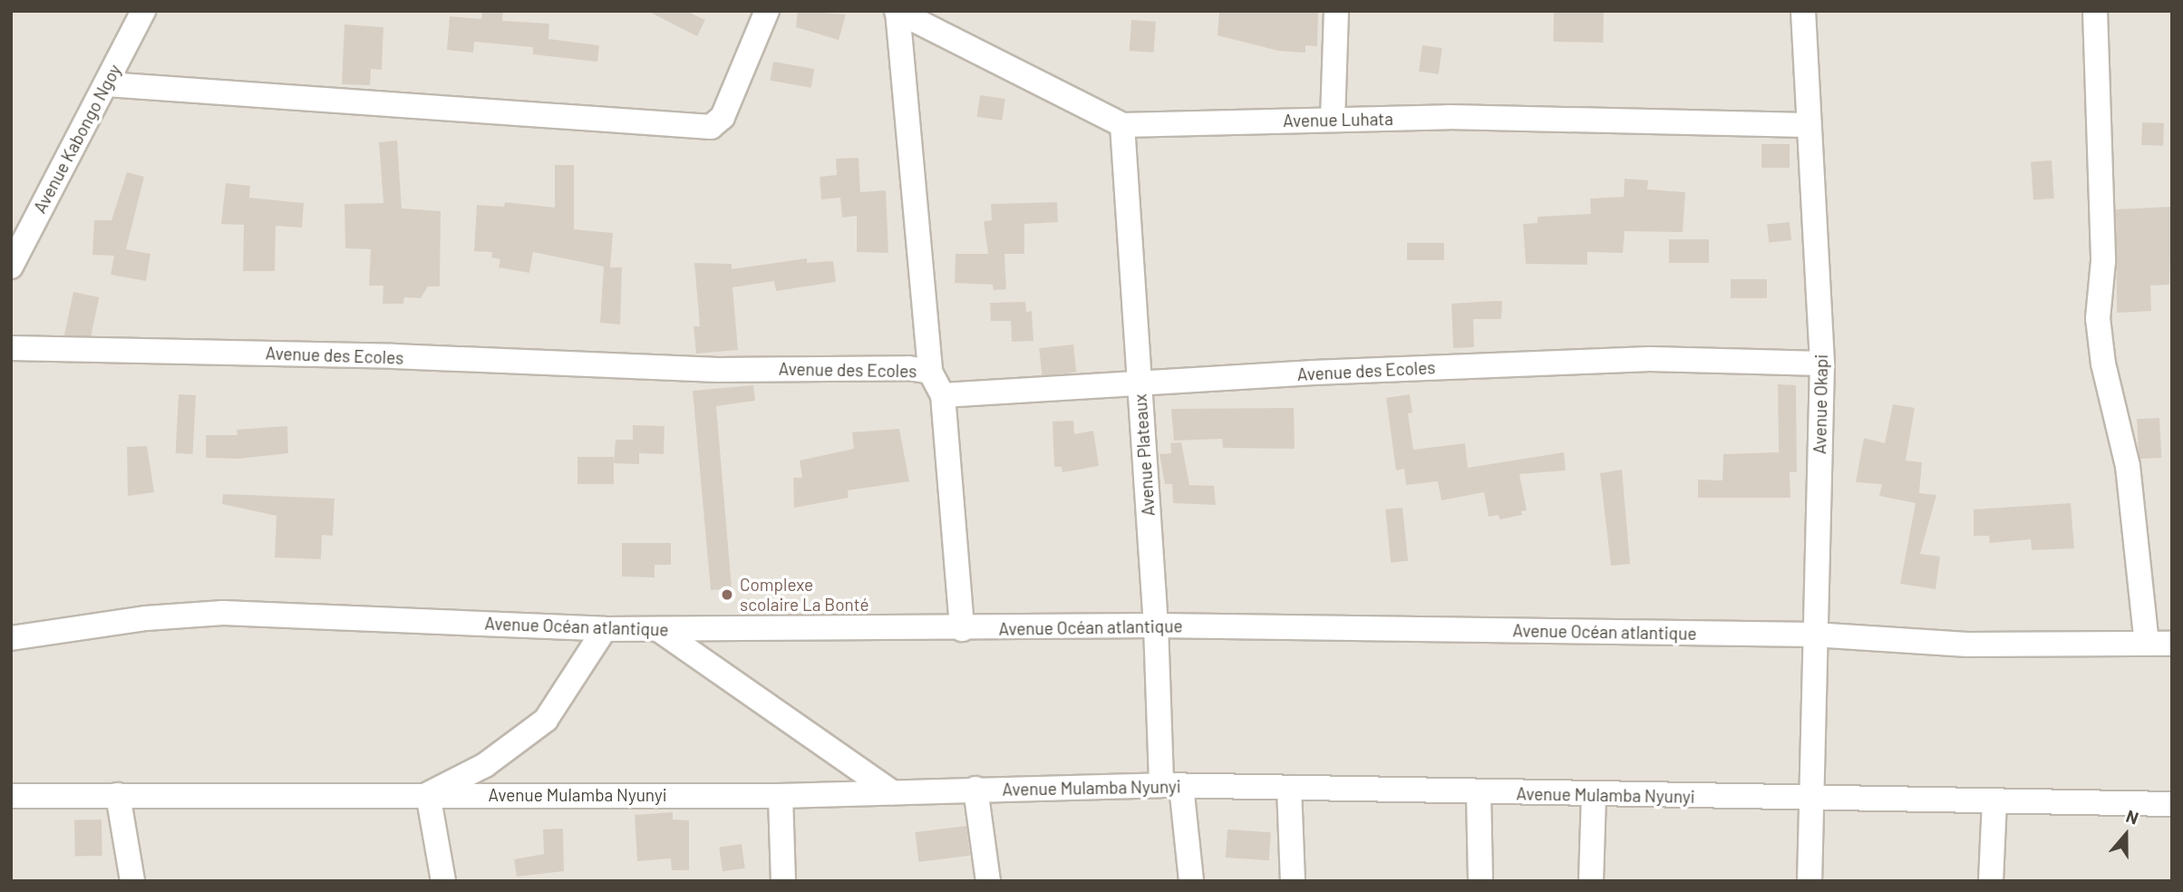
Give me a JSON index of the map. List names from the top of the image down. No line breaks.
{"streets":{"street":["Avenue Luhata","Avenue Kabongo Ngoy","Avenue des Ecoles","Avenue Okapi","Avenue Plateaux","Avenue Océan atlantique","Avenue Mulamba Nyunyi"]},"crossings":[["Avenue Luhata","Avenue Okapi"],["Avenue Luhata","Avenue Plateaux"],["Avenue des Ecoles","Avenue Okapi"],["Avenue des Ecoles","Avenue Plateaux"],["Avenue Okapi","Avenue Océan atlantique"],["Avenue Okapi","Avenue Mulamba Nyunyi"],["Avenue Plateaux","Avenue Océan atlantique"],["Avenue Plateaux","Avenue Mulamba Nyunyi"]],"places":["Complexe scolaire La Bonté"],"north":"top"}
